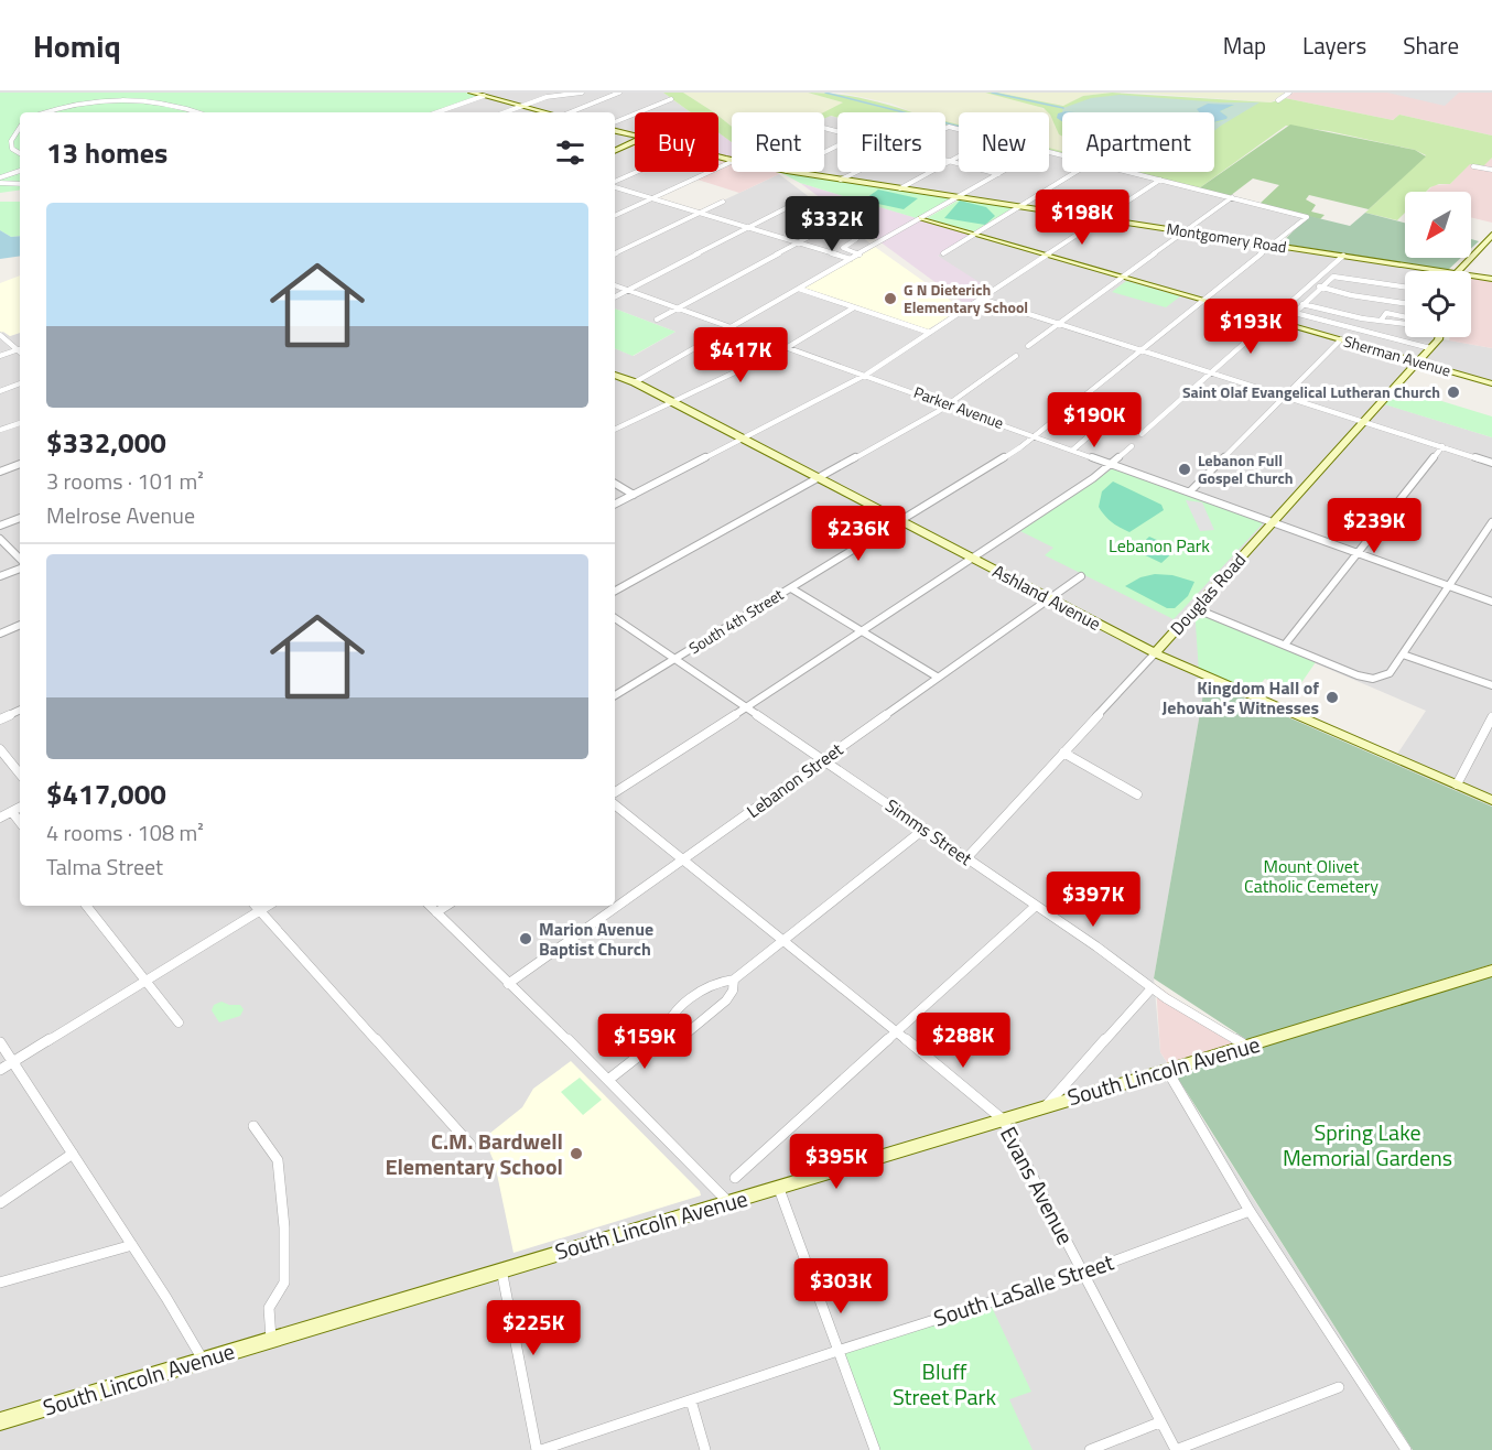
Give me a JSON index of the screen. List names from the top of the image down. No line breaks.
{"streets":{"street":["Montgomery Road","Sherman Avenue","Parker Avenue","Douglas Road","Ashland Avenue","South 4th Street","Lebanon Street","Simms Street","South Lincoln Avenue","Evans Avenue","South LaSalle Street"]},"crossings":[["Montgomery Road","South 4th Street"],["Sherman Avenue","Douglas Road"],["Sherman Avenue","South 4th Street"],["Parker Avenue","Douglas Road"],["Parker Avenue","South 4th Street"],["Douglas Road","Ashland Avenue"],["Douglas Road","Simms Street"],["Ashland Avenue","South 4th Street"],["Ashland Avenue","Lebanon Street"],["South 4th Street","Simms Street"],["Lebanon Street","Simms Street"],["Lebanon Street","Evans Avenue"],["Simms Street","South Lincoln Avenue"],["South Lincoln Avenue","Evans Avenue"],["Evans Avenue","South LaSalle Street"]],"parks":["Lebanon Park","Mount Olivet Catholic Cemetery","Spring Lake Memorial Gardens","Bluff Street Park"],"places":["G N Dieterich Elementary School","Saint Olaf Evangelical Lutheran Church","Lebanon Full Gospel Church","Kingdom Hall of Jehovah's Witnesses","Marion Avenue Baptist Church","C.M. Bardwell Elementary School"],"north":"bottom left","page":{"header":"Homiq","nav":["Map","Layers","Share"],"chip":["Buy","Rent","Filters","New","Apartment"],"heading":"13 homes","price":["$198K","$332K","$193K","$417K","$190K","$239K","$236K","$397K","$288K","$159K","$395K","$303K","$225K"],"list":[{"name":"$332,000","note":"3 rooms · 101 m² · Melrose Avenue"},{"name":"$417,000","note":"4 rooms · 108 m² · Talma Street"}]}}
